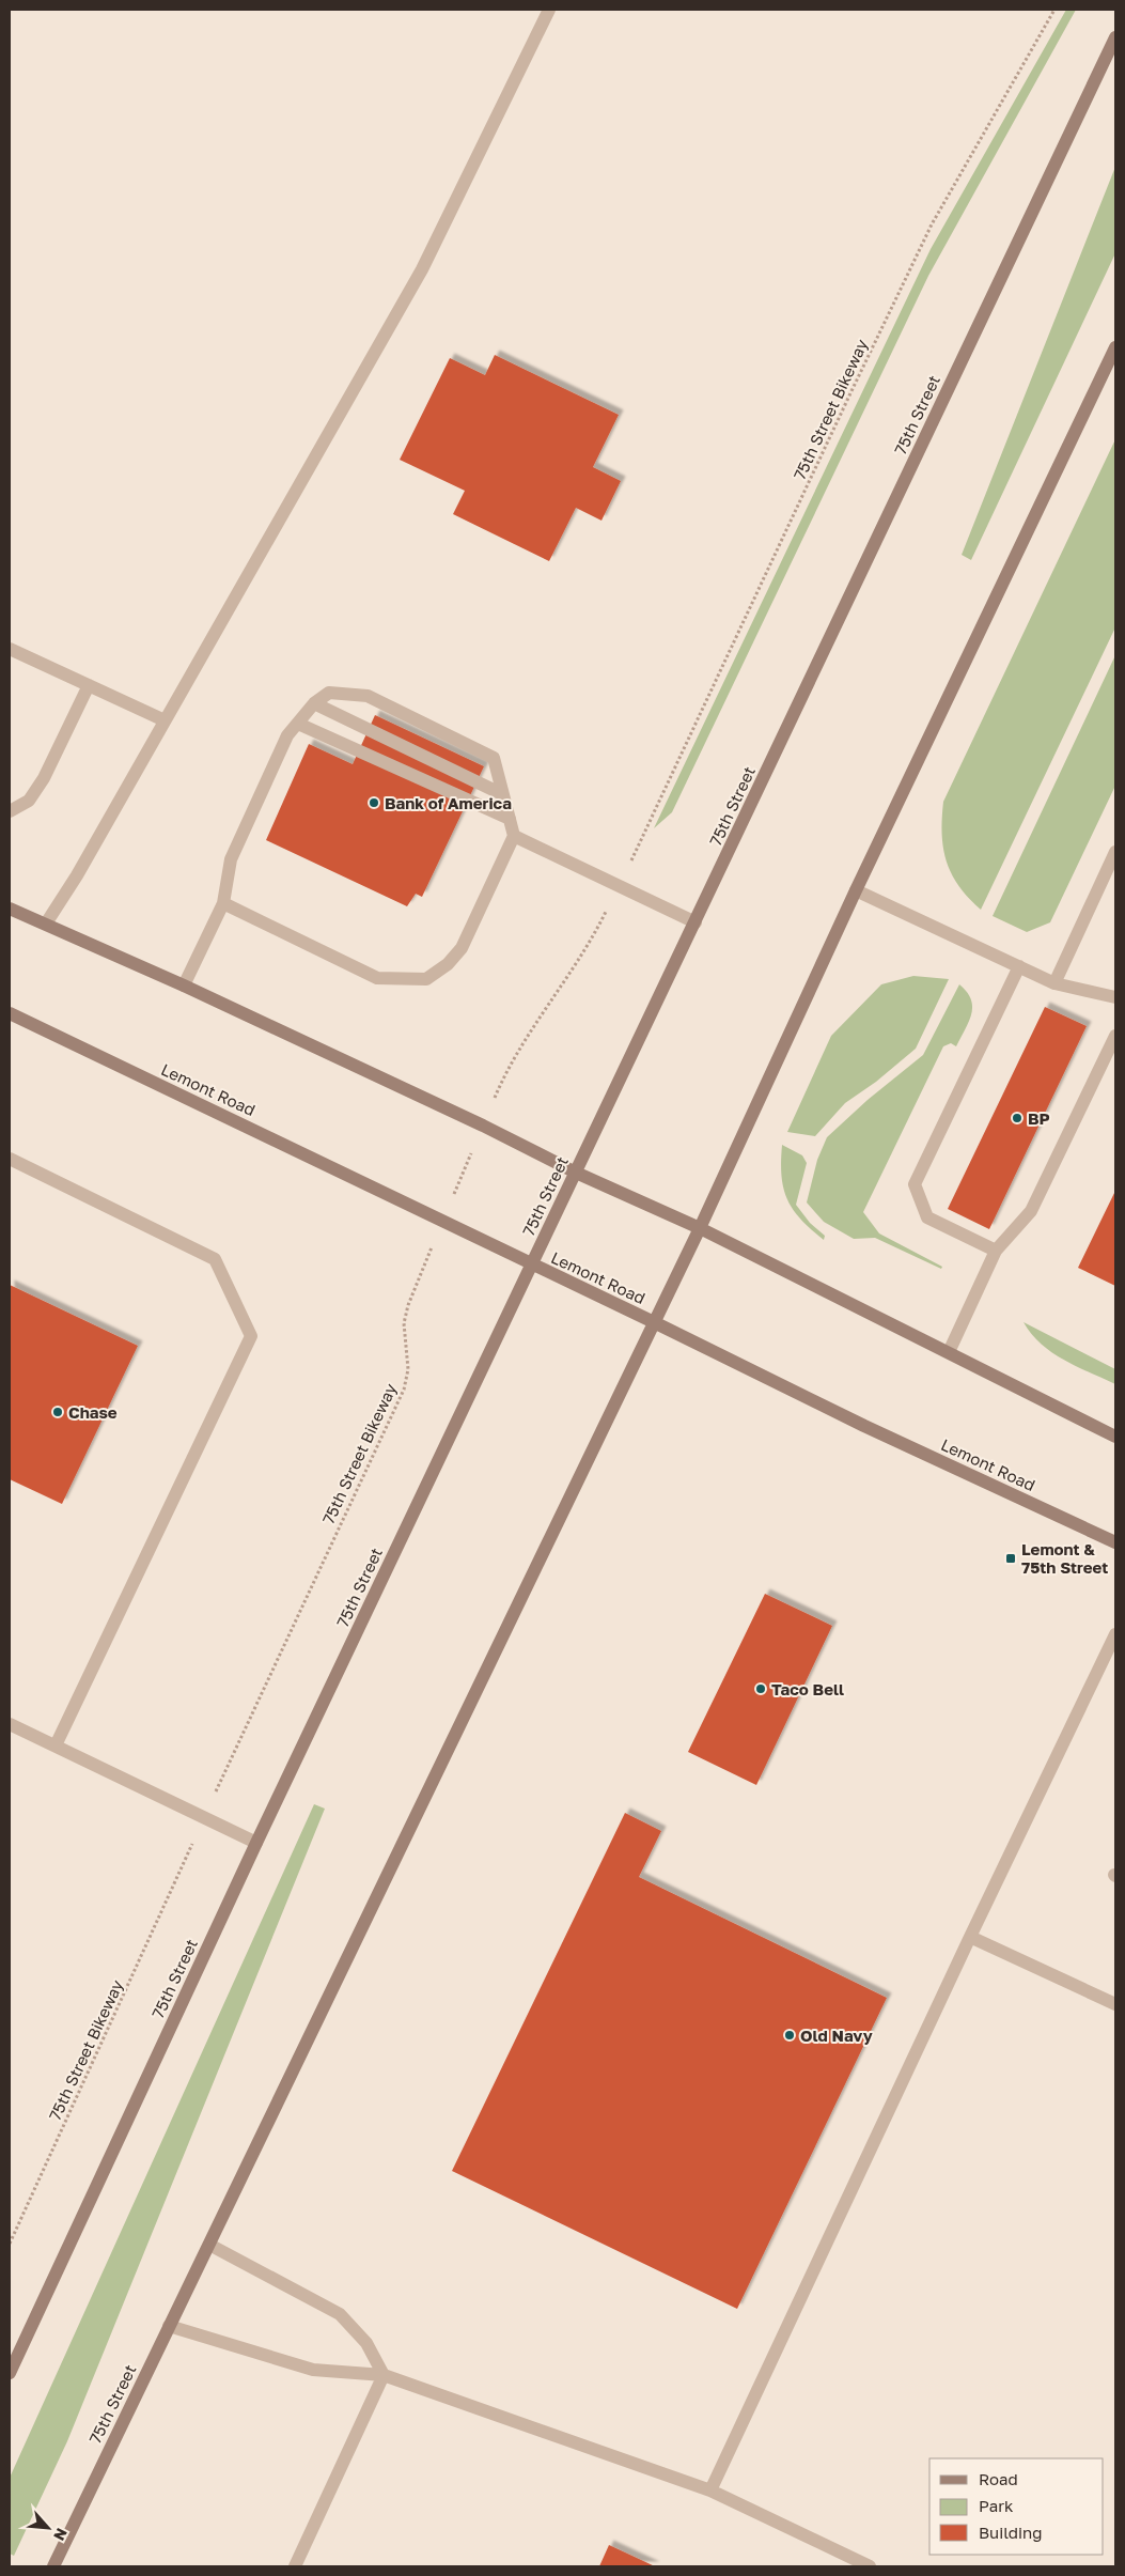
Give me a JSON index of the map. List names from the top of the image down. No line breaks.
{"streets":{"main road":["75th Street","Lemont Road"],"path":["75th Street Bikeway"]},"crossings":[["75th Street Bikeway","Lemont Road"],["75th Street","Lemont Road"]],"places":{"other":["Bank of America","BP","Chase","Taco Bell","Old Navy"],"transit":["Lemont & 75th Street"]},"legend":["Road","Park","Building"],"north":"bottom right"}
